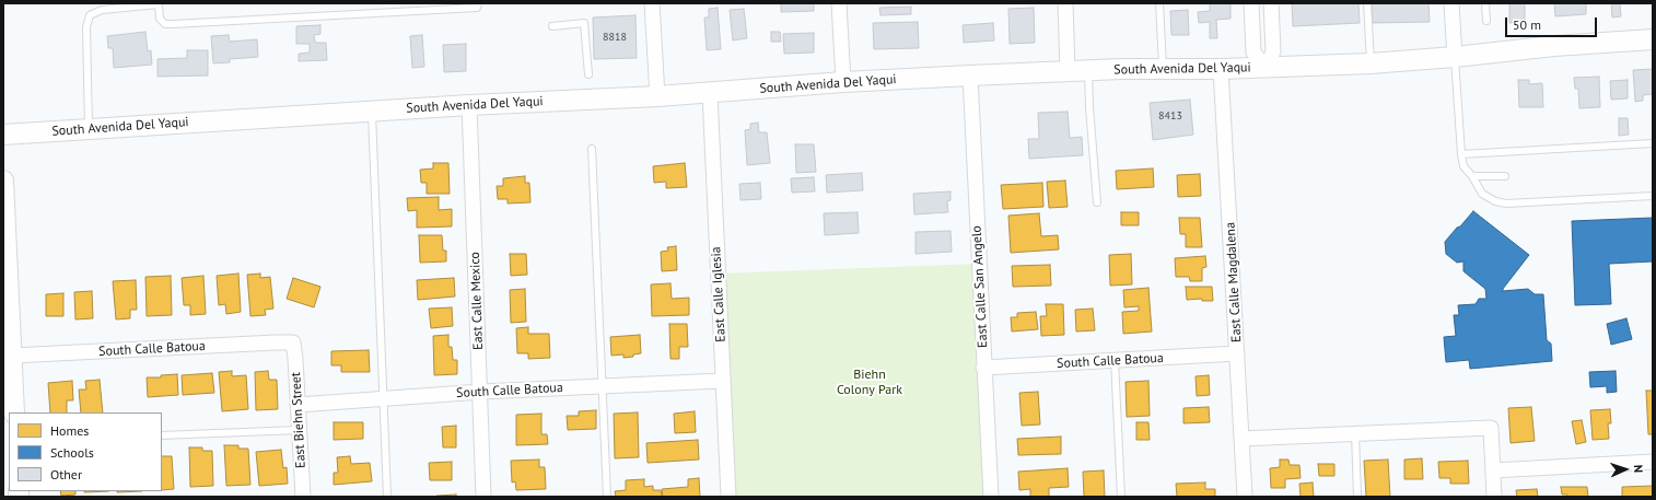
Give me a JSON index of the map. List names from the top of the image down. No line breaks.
{"streets":{"street":["South Avenida Del Yaqui","East Calle Magdalena","East Calle San Angelo","East Calle Iglesia","East Calle Mexico","South Calle Batoua","East Biehn Street"]},"crossings":[["South Avenida Del Yaqui","East Calle Magdalena"],["South Avenida Del Yaqui","East Calle San Angelo"],["South Avenida Del Yaqui","East Calle Iglesia"],["South Avenida Del Yaqui","East Calle Mexico"],["East Calle Magdalena","South Calle Batoua"],["East Calle San Angelo","South Calle Batoua"],["East Calle Iglesia","South Calle Batoua"],["East Calle Mexico","South Calle Batoua"],["South Calle Batoua","East Biehn Street"]],"parks":["Biehn Colony Park"],"house_numbers":["8818","8413"],"legend":["Homes","Schools","Other"],"scale_bar":"50 m","north":"right"}
